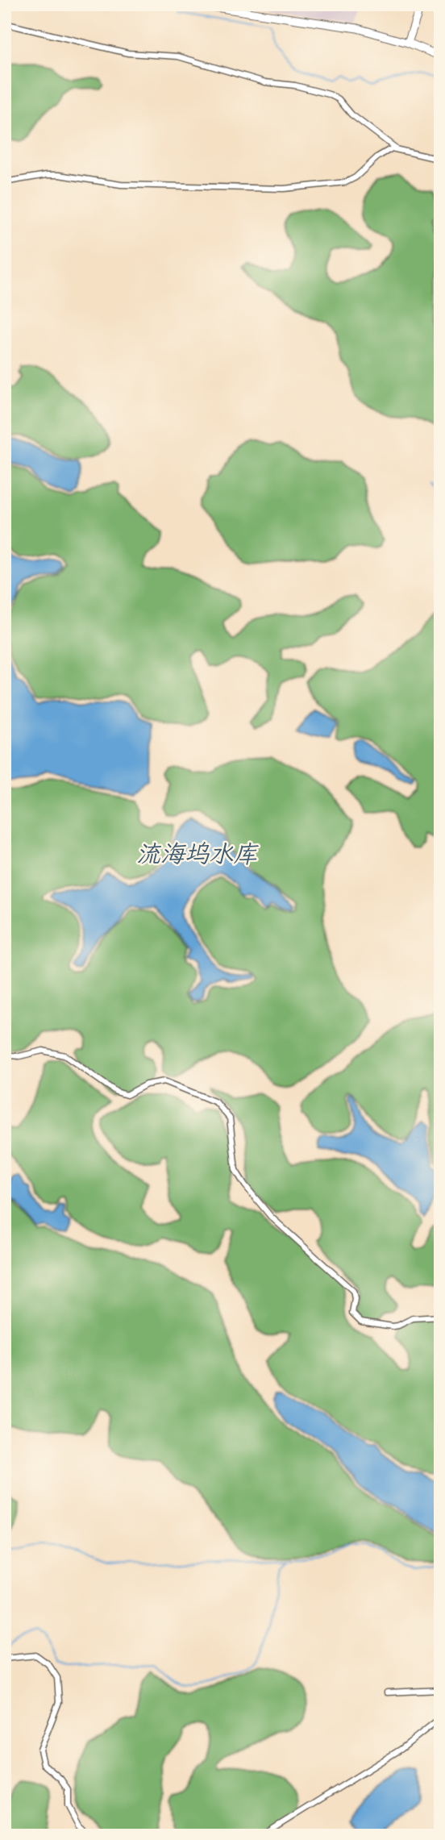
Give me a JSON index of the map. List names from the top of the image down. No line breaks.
{"water":["流海坞水库"]}
